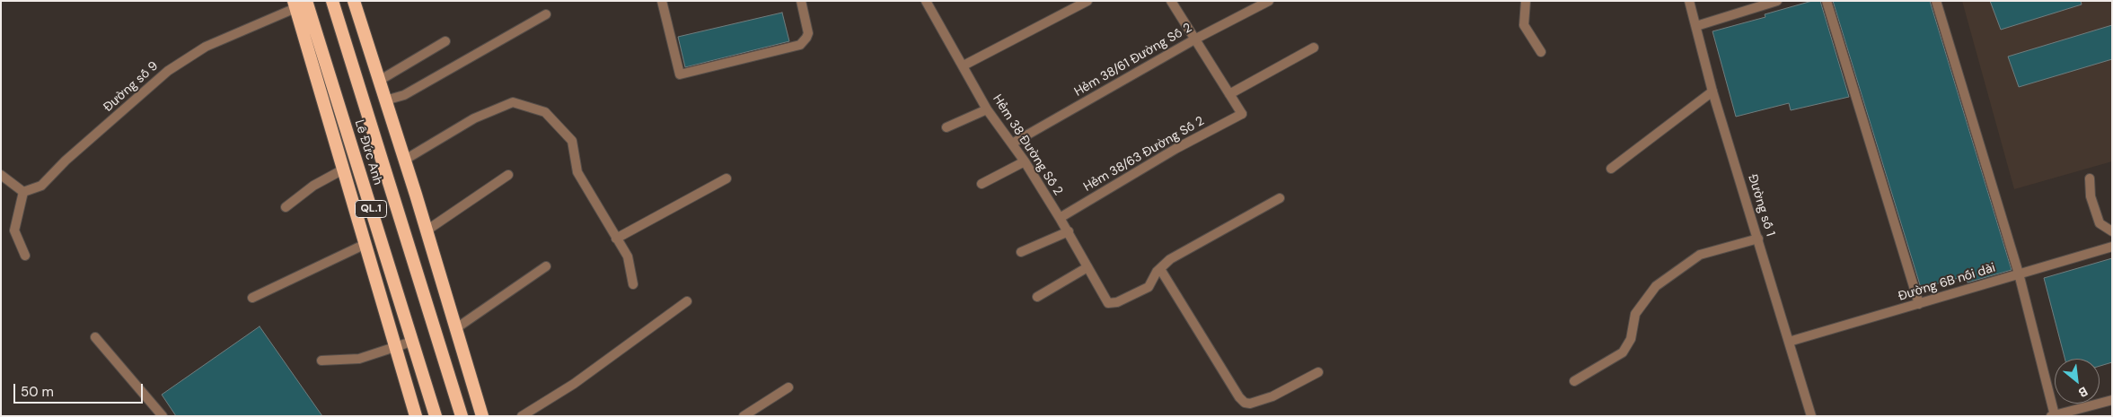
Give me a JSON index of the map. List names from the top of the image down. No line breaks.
{"streets":{"highway":["Lê Đức Anh","QL.1"],"street":["Hẻm 38/61 Đường Số 2","Đường số 9","Hẻm 38 Đường Số 2","Hẻm 38/63 Đường Số 2","Đường số 1","Đường 6B nối dài"]},"crossings":[["Hẻm 38/61 Đường Số 2","Hẻm 38 Đường Số 2"],["Đường số 9","QL.1"],["Hẻm 38 Đường Số 2","Hẻm 38/63 Đường Số 2"],["Đường số 1","Đường 6B nối dài"]],"scale_bar":"50 m","north":"bottom right"}
